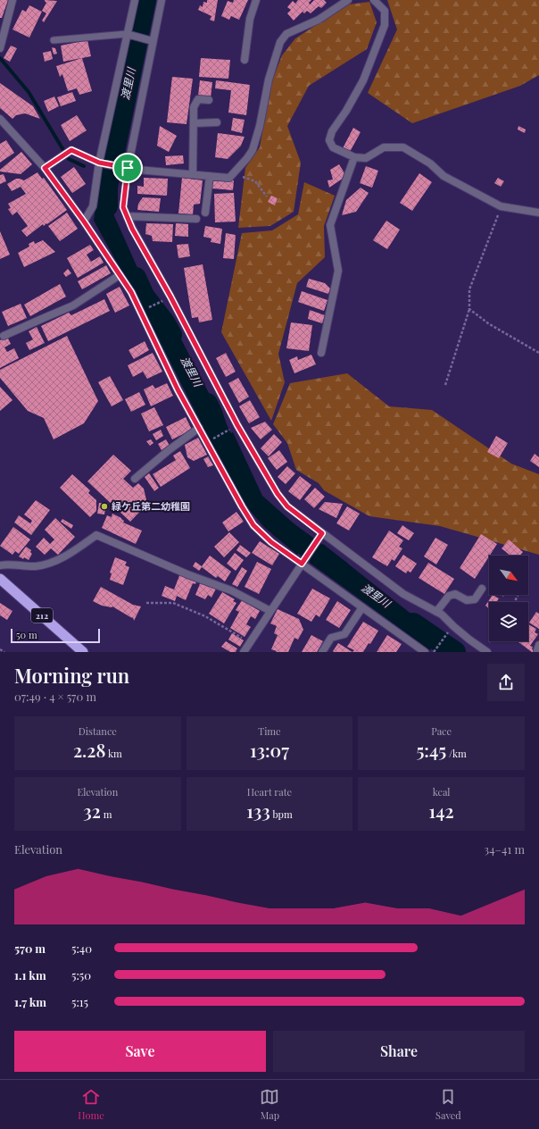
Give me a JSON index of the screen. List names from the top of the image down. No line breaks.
{"streets":{"highway":["212"]},"water":["渡里川"],"places":["緑ケ丘第二幼稚園"],"scale_bar":"50 m","north":"bottom right","page":{"scale":"50 m","heading":["Morning run","07:49 · 4 × 570 m"],"stats":[["Distance","2.28 km"],["Time","13:07"],["Pace","5:45 /km"],["Elevation","32 m"],["Heart rate","133 bpm"],["kcal","142"]],"chart":["Elevation","34–41 m"],"list":[{"name":"570 m","note":"5:40"},{"name":"1.1 km","note":"5:50"},{"name":"1.7 km","note":"5:15"}],"buttons":["Save","Share"],"tabs":["Home","Map","Saved"]}}
